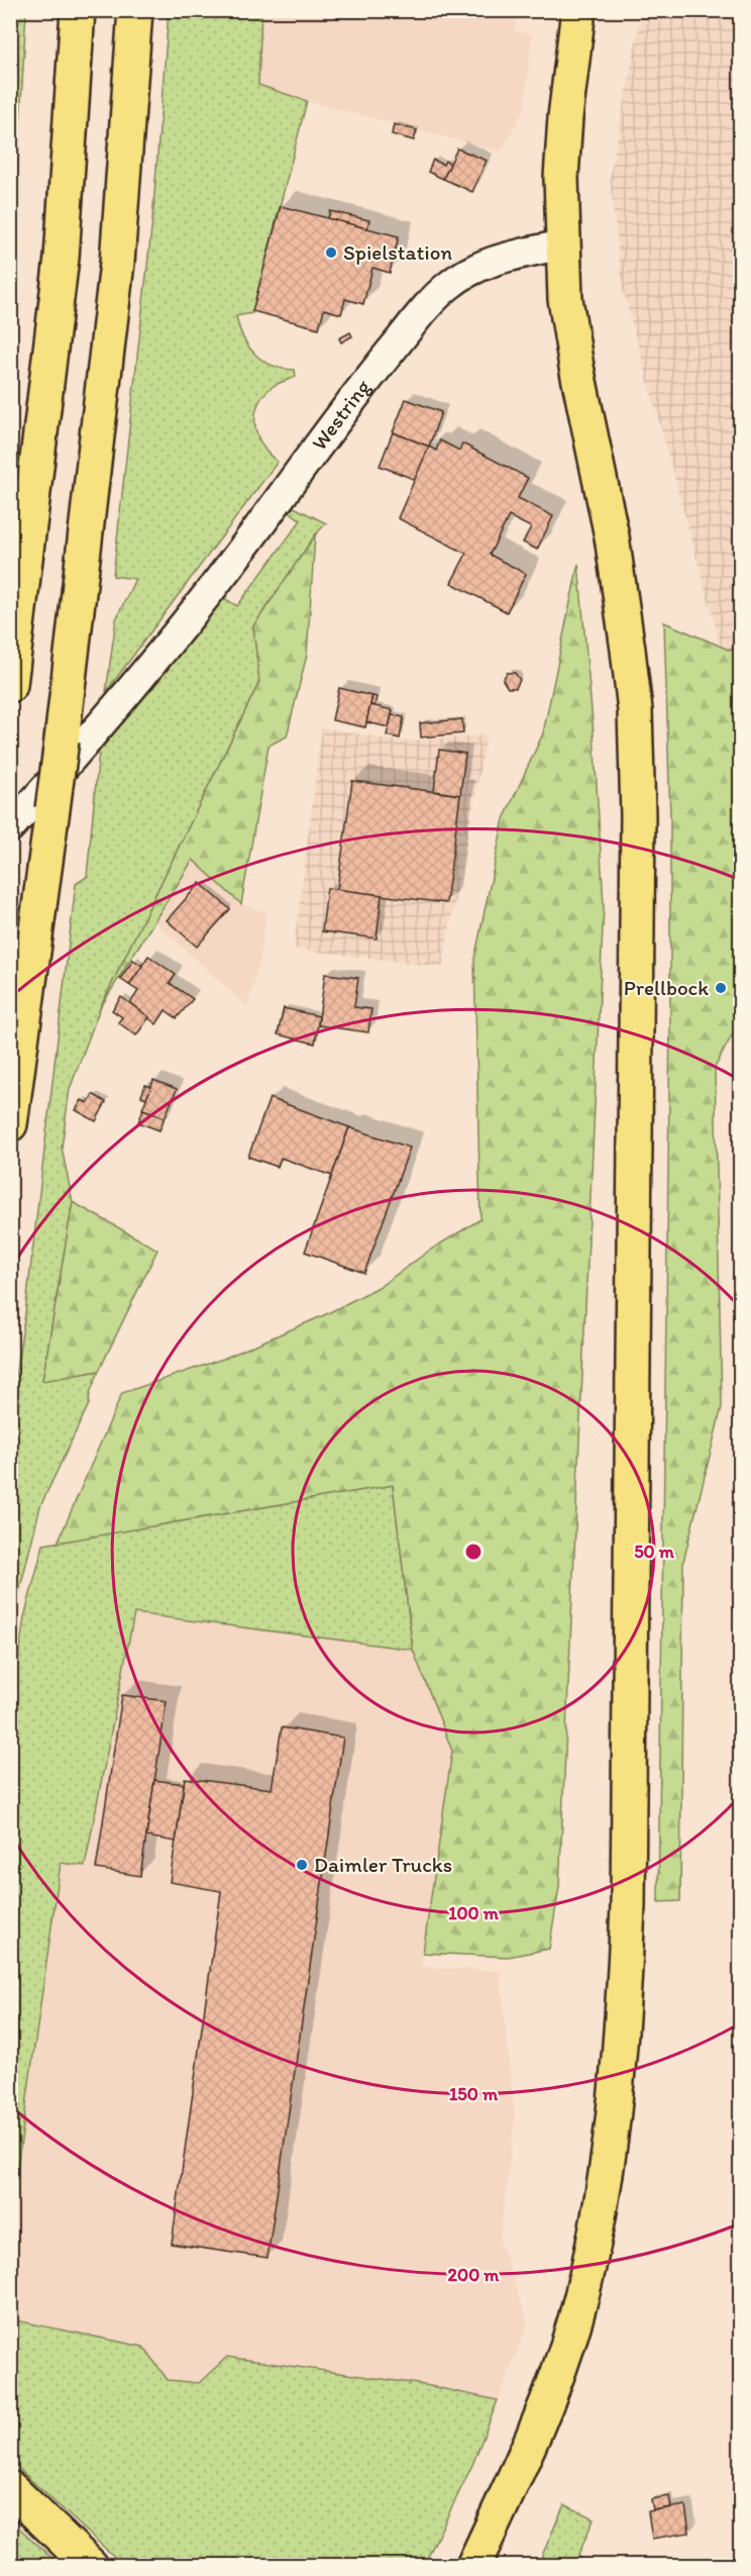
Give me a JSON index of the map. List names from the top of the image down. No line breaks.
{"streets":{"street":["Westring"]},"places":["Spielstation","Prellbock","Daimler Trucks"],"rings":["50 m","100 m","150 m","200 m"]}
